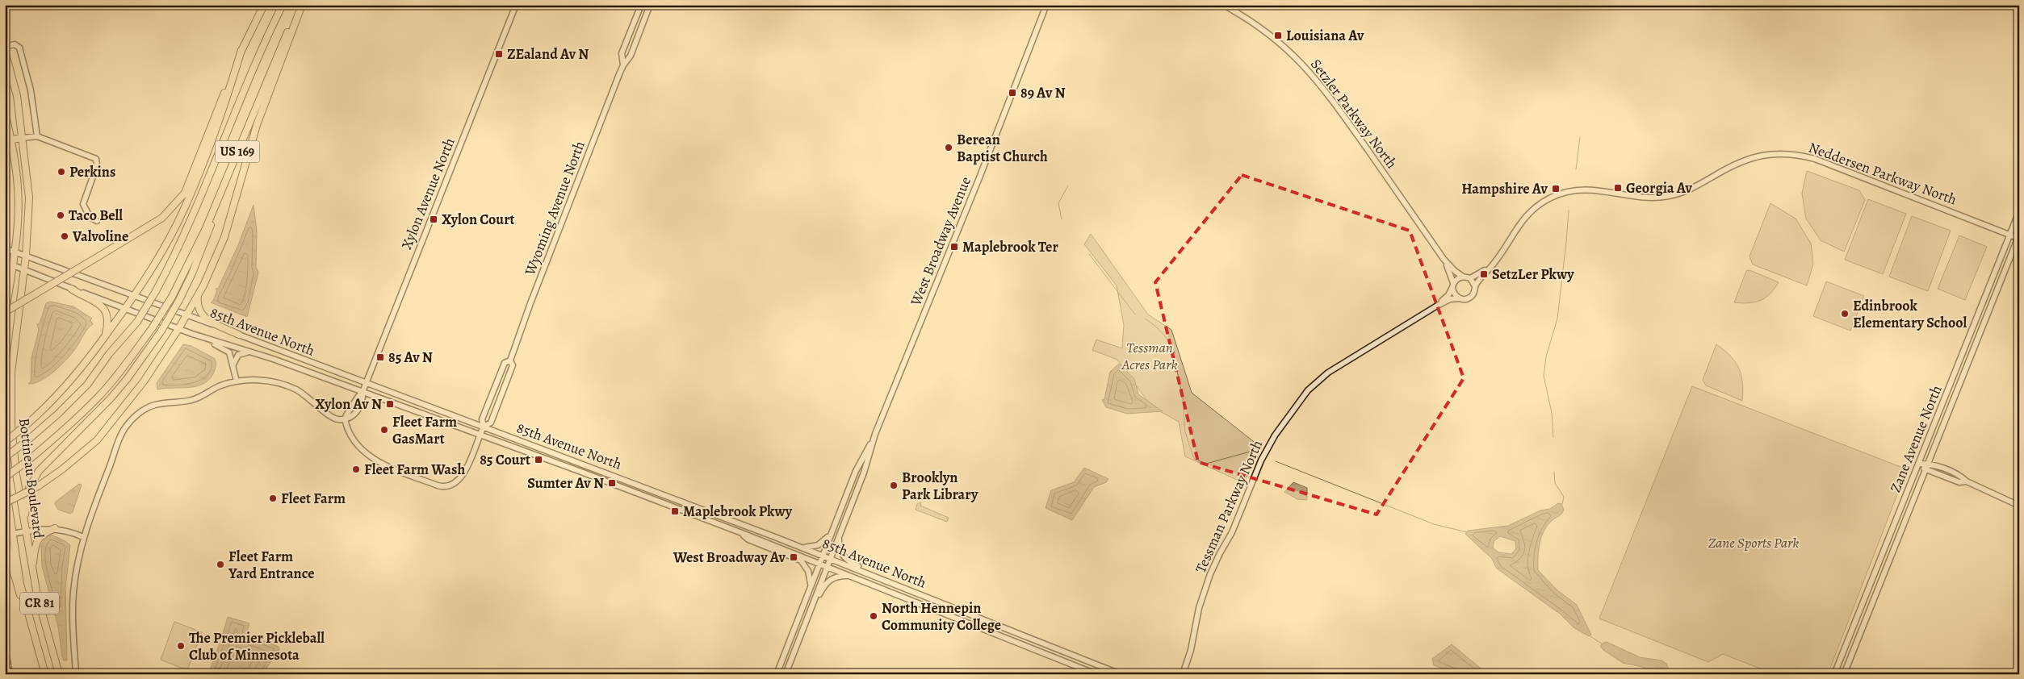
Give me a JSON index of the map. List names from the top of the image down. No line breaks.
{"streets":{"highway":["US 169","Bottineau Boulevard","CR 81"],"main road":["Setzler Parkway North","Neddersen Parkway North","Xylon Avenue North","Wyoming Avenue North","West Broadway Avenue","85th Avenue North","Zane Avenue North","Tessman Parkway North"]},"crossings":[["Setzler Parkway North","Neddersen Parkway North"],["Setzler Parkway North","Tessman Parkway North"],["Neddersen Parkway North","Zane Avenue North"],["Neddersen Parkway North","Tessman Parkway North"],["Xylon Avenue North","Wyoming Avenue North"],["Xylon Avenue North","85th Avenue North"],["Wyoming Avenue North","85th Avenue North"],["West Broadway Avenue","85th Avenue North"],["85th Avenue North","Bottineau Boulevard"],["Bottineau Boulevard","CR 81"]],"parks":["Tessman Acres Park","Zane Sports Park"],"places":{"transit":["Louisiana Av","ZEaland Av N","89 Av N","Georgia Av","Hampshire Av","Xylon Court","Maplebrook Ter","SetzLer Pkwy","85 Av N","Xylon Av N","85 Court","Sumter Av N","Maplebrook Pkwy","West Broadway Av"],"other":["Berean Baptist Church","Perkins","Taco Bell","Valvoline","Edinbrook Elementary School","Fleet Farm GasMart","Fleet Farm Wash","Brooklyn Park Library","Fleet Farm","Fleet Farm Yard Entrance","North Hennepin Community College","The Premier Pickleball Club of Minnesota"]}}
